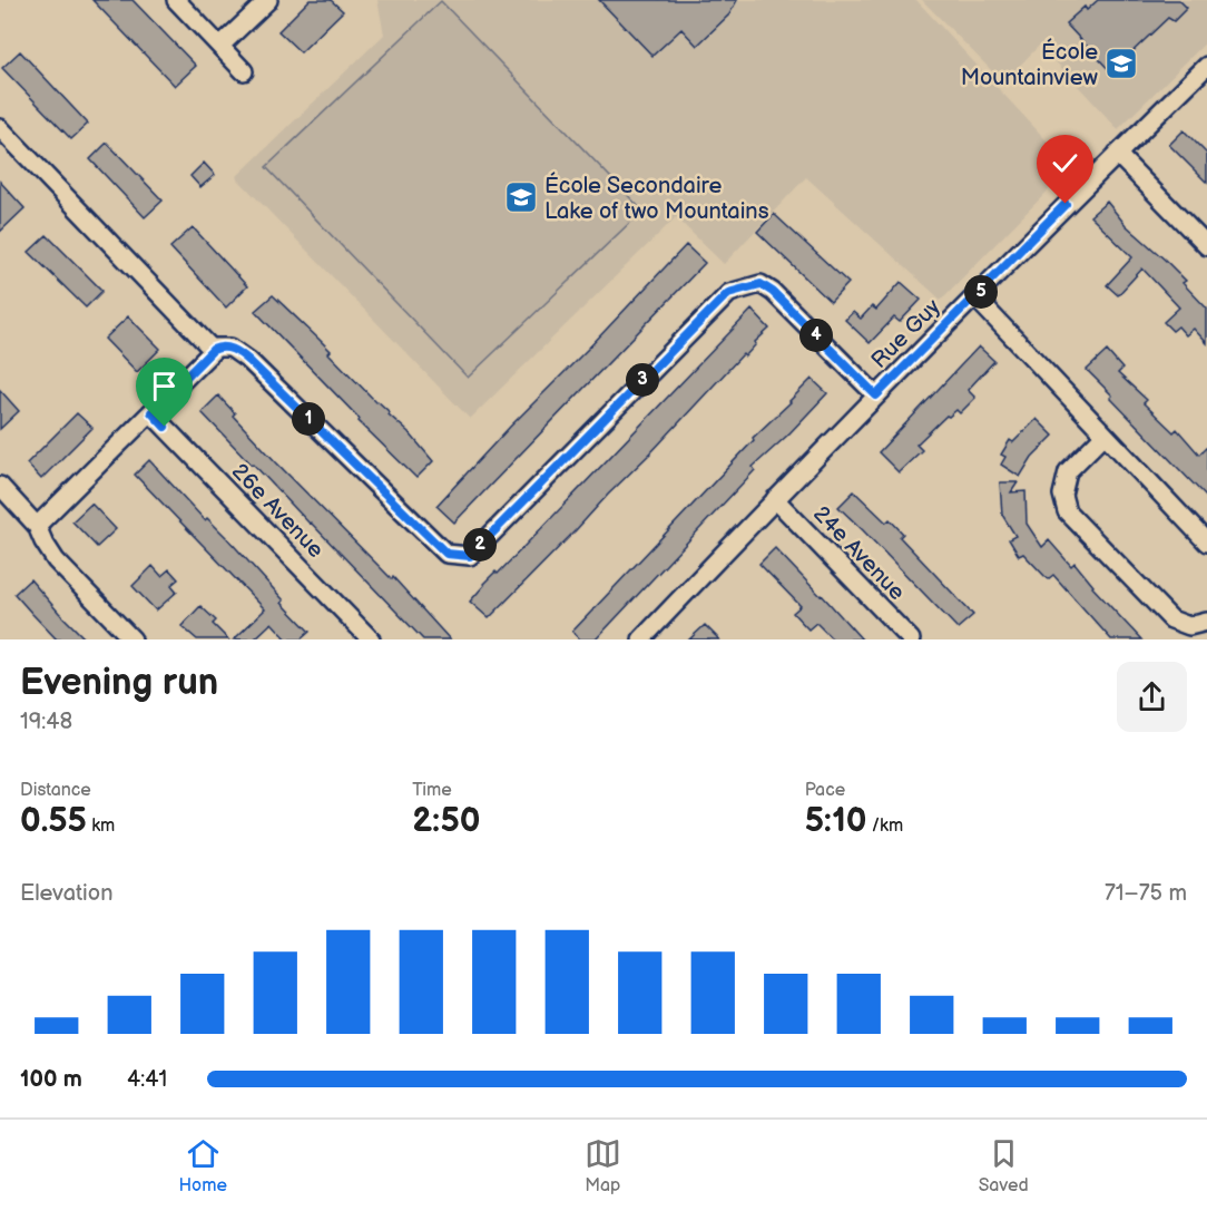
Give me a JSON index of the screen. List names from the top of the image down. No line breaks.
{"streets":{"street":["Rue Guy","26e Avenue","24e Avenue"]},"crossings":[["Rue Guy","24e Avenue"]],"places":{"school or university":["École Mountainview","École Secondaire Lake of two Mountains"]},"page":{"pins":["5","4","3","1","2"],"heading":["Evening run","19:48"],"stats":[["Distance","0.55 km"],["Time","2:50"],["Pace","5:10 /km"]],"chart":["Elevation","71–75 m"],"list":[{"name":"100 m","note":"4:41"}],"tabs":["Home","Map","Saved"]}}
